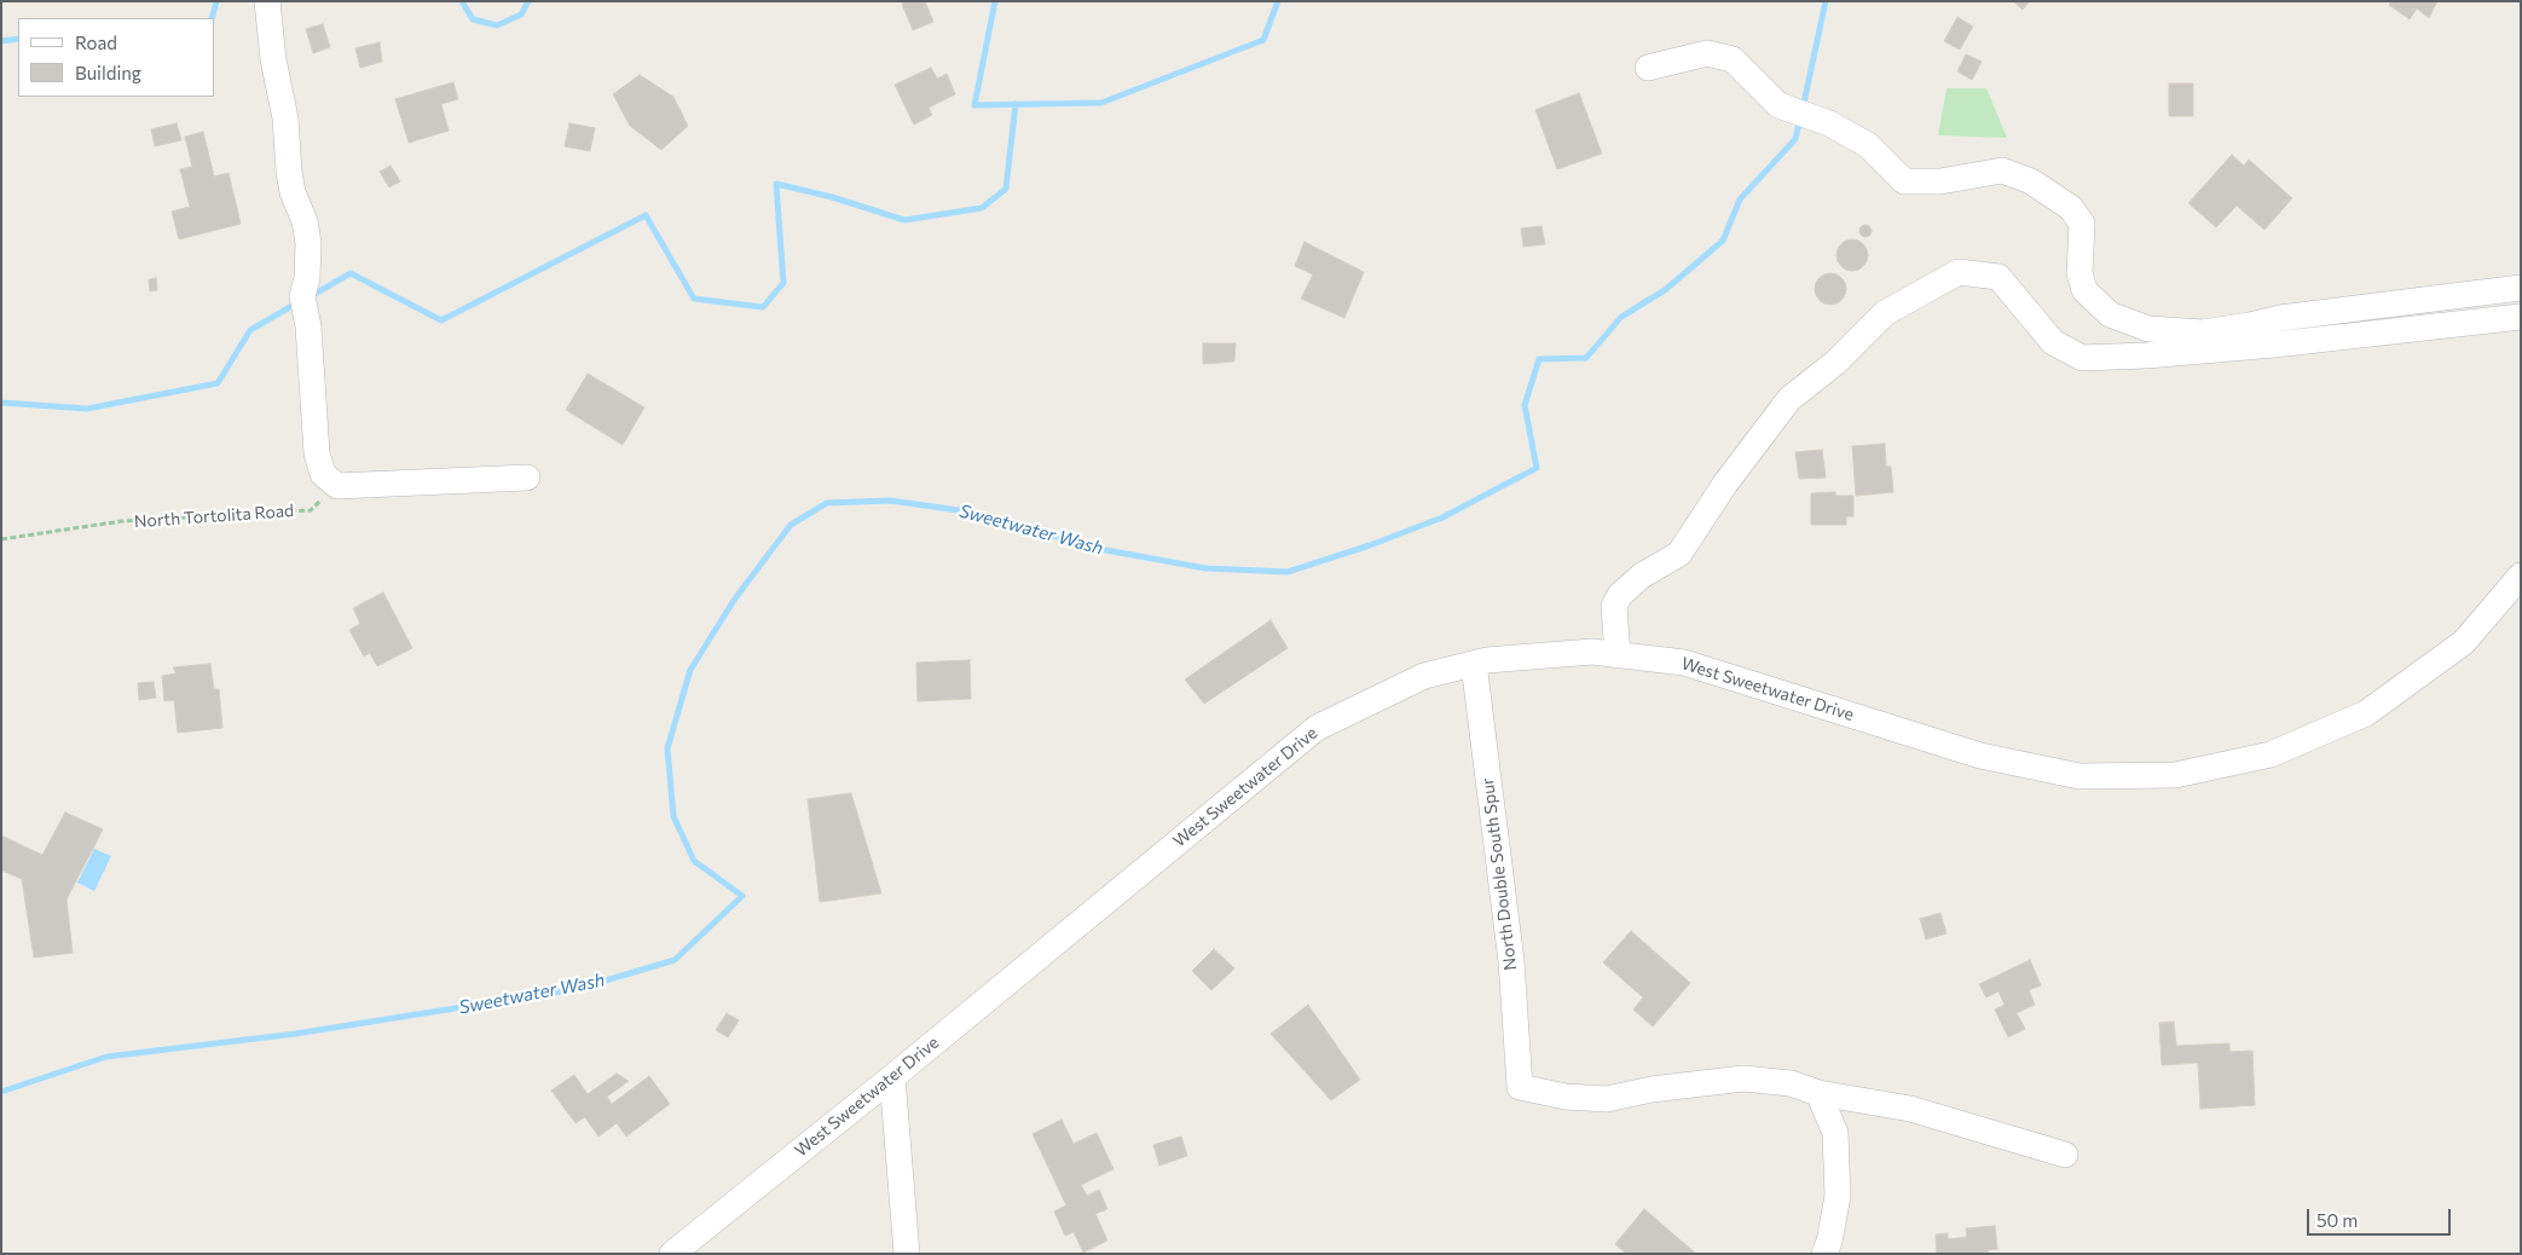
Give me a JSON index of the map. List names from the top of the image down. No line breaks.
{"streets":{"street":["West Sweetwater Drive","North Double South Spur"],"path":["North Tortolita Road"]},"crossings":[["West Sweetwater Drive","North Double South Spur"]],"water":["Sweetwater Wash"],"legend":["Road","Building"],"scale_bar":"50 m"}
